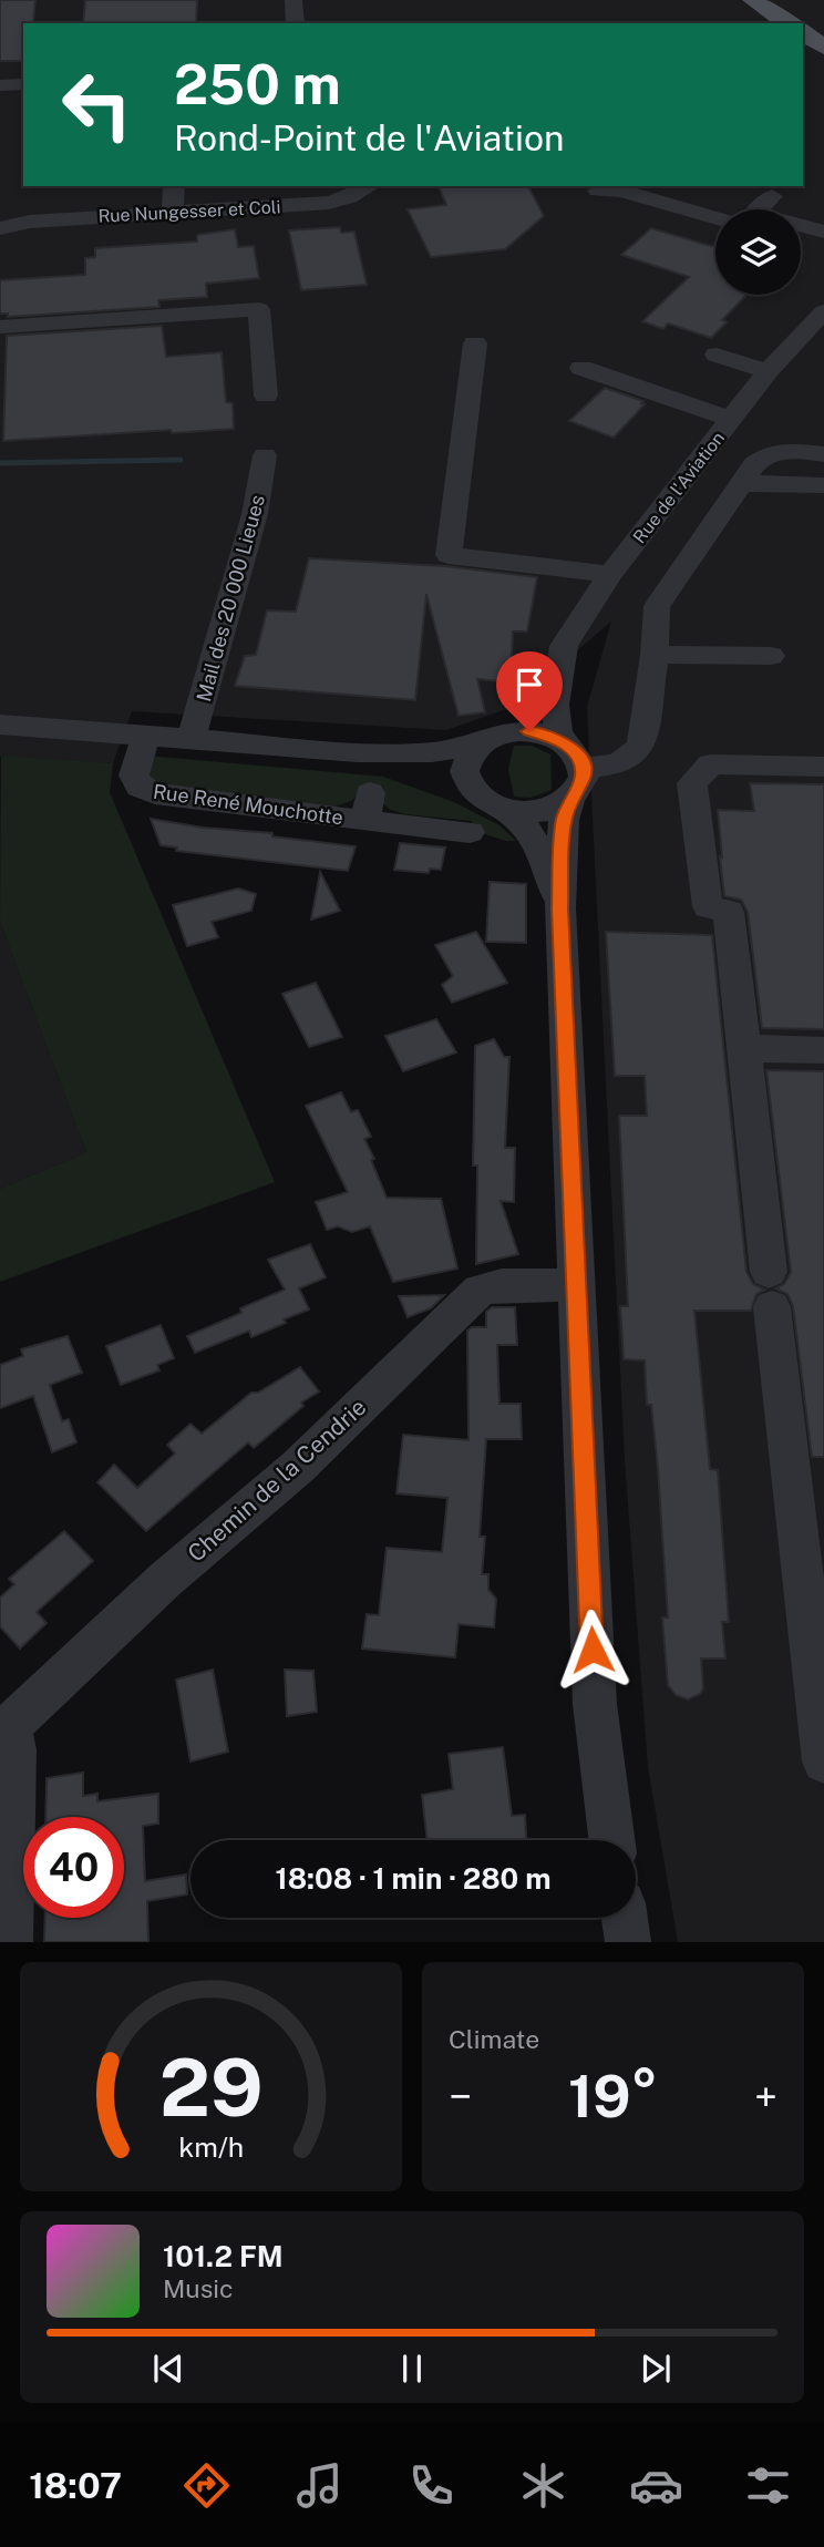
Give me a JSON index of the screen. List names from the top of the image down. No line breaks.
{"streets":{"street":["Rue Nungesser et Coli","Rue de l'Aviation","Mail des 20 000 Lieues","Rue René Mouchotte","Chemin de la Cendrie"]},"page":{"turn":["250 m","Rond-Point de l'Aviation"],"limit":"40","trip":"18:08 · 1 min · 280 m","tile":"Climate","heat":["−","19°","+"],"song":["101.2 FM","Music"],"tabs":"18:07","gauge":["29","km/h"]}}
